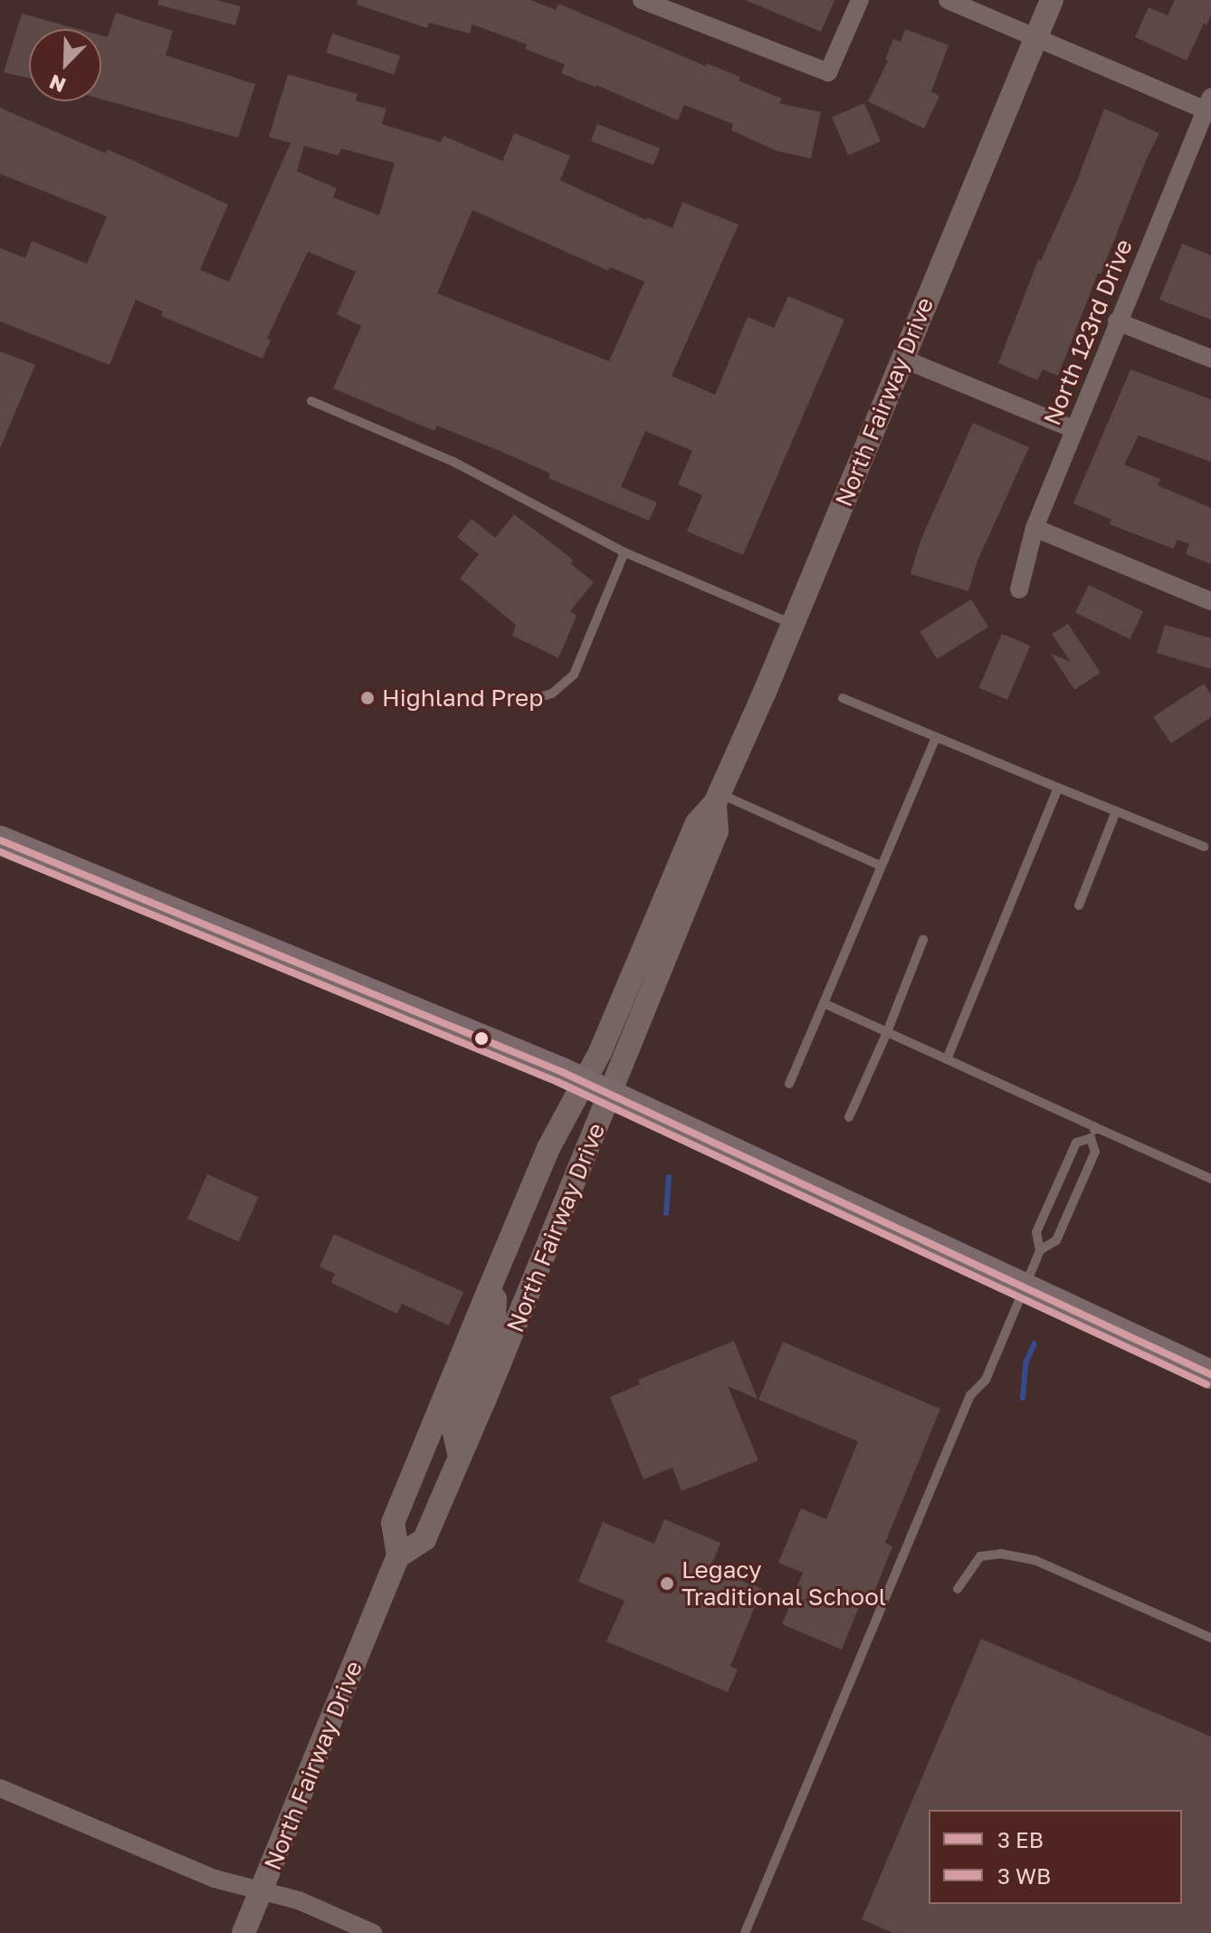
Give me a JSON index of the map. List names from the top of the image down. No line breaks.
{"streets":{"street":["North 123rd Drive","North Fairway Drive"]},"places":["Highland Prep","Legacy Traditional School"],"legend":["3 EB","3 WB"],"north":"bottom left"}
